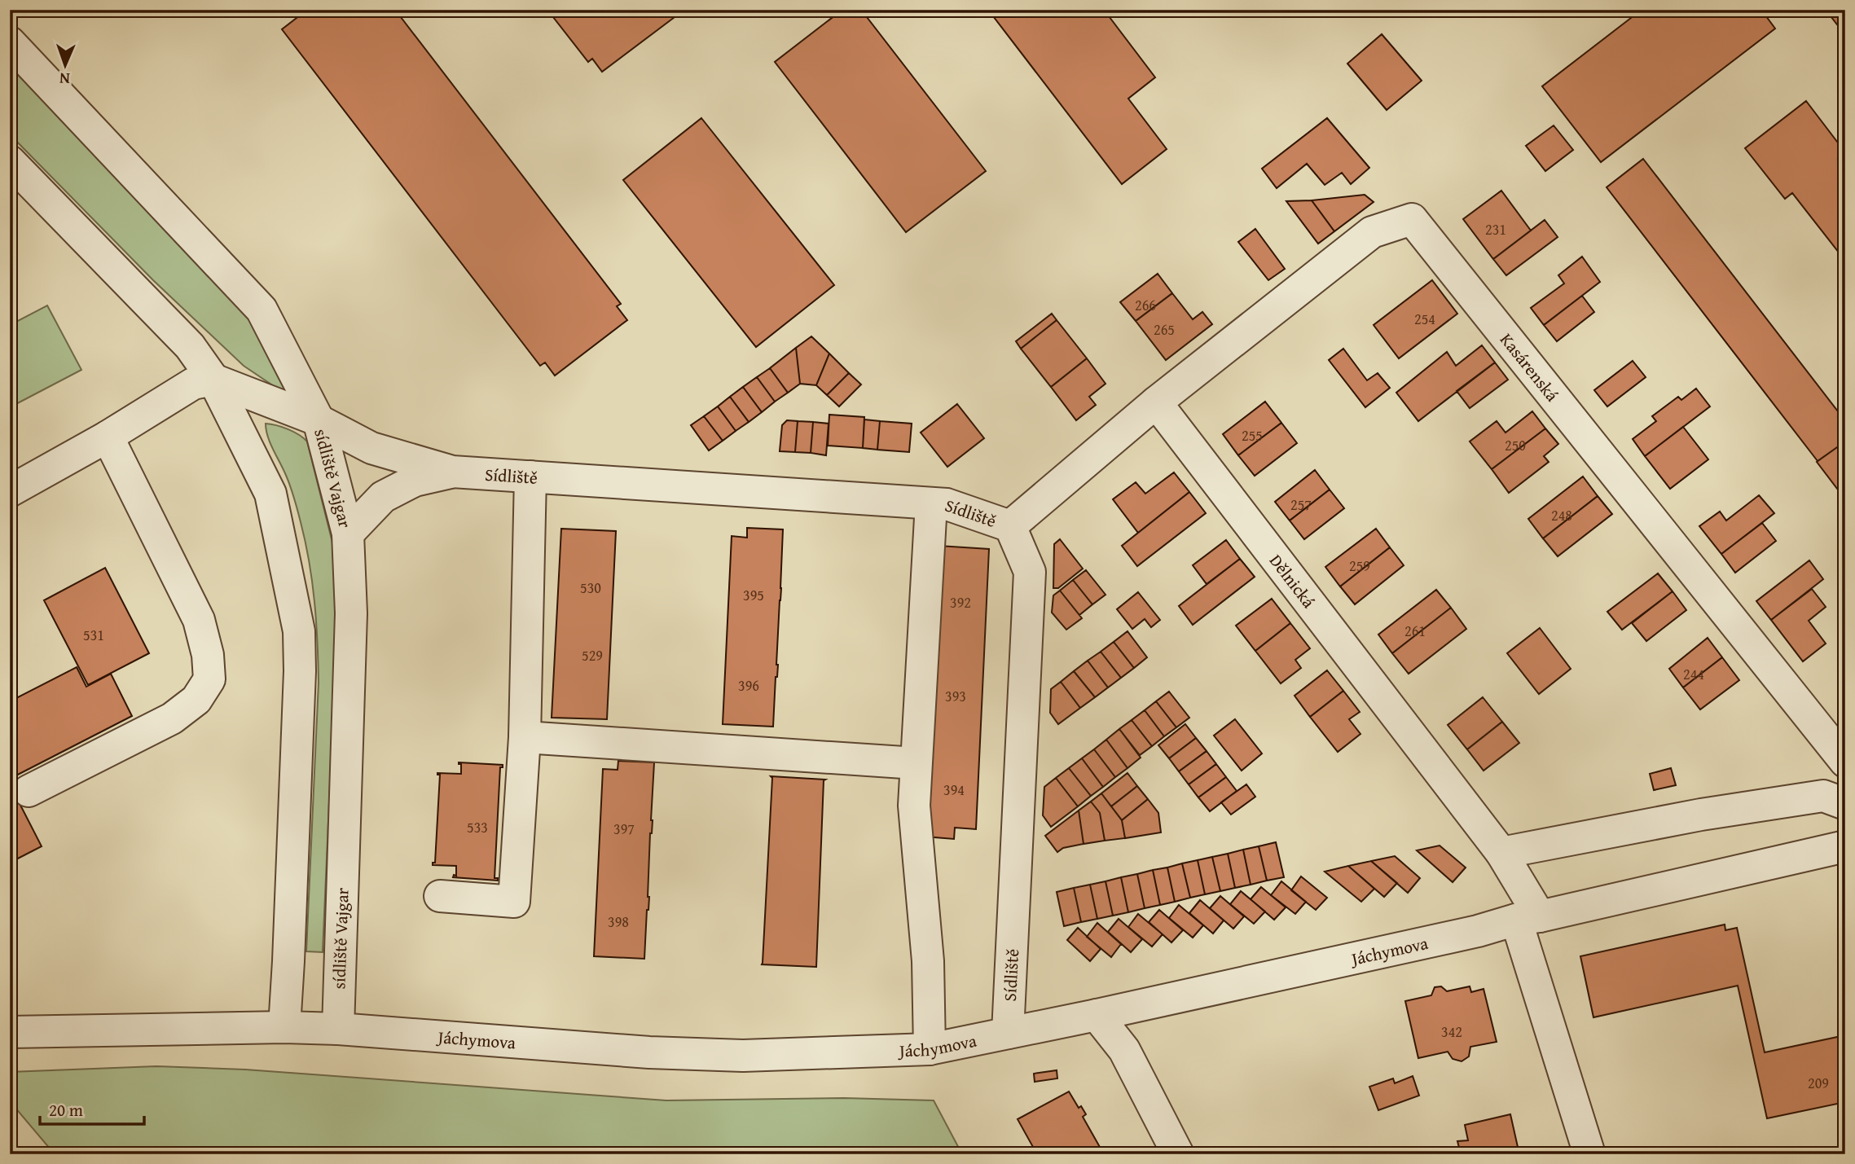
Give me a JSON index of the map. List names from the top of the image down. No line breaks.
{"streets":{"street":["Kasárenská","Sídliště","sídliště Vajgar","Dělnická","Jáchymova"]},"crossings":[["Kasárenská","Dělnická"],["Sídliště","Jáchymova"],["sídliště Vajgar","Jáchymova"],["Dělnická","Jáchymova"]],"house_numbers":["231","266","254","265","255","250","257","248","259","530","395","392","261","531","529","244","396","393","394","533","397","398","342","209"],"scale_bar":"20 m","north":"bottom"}
